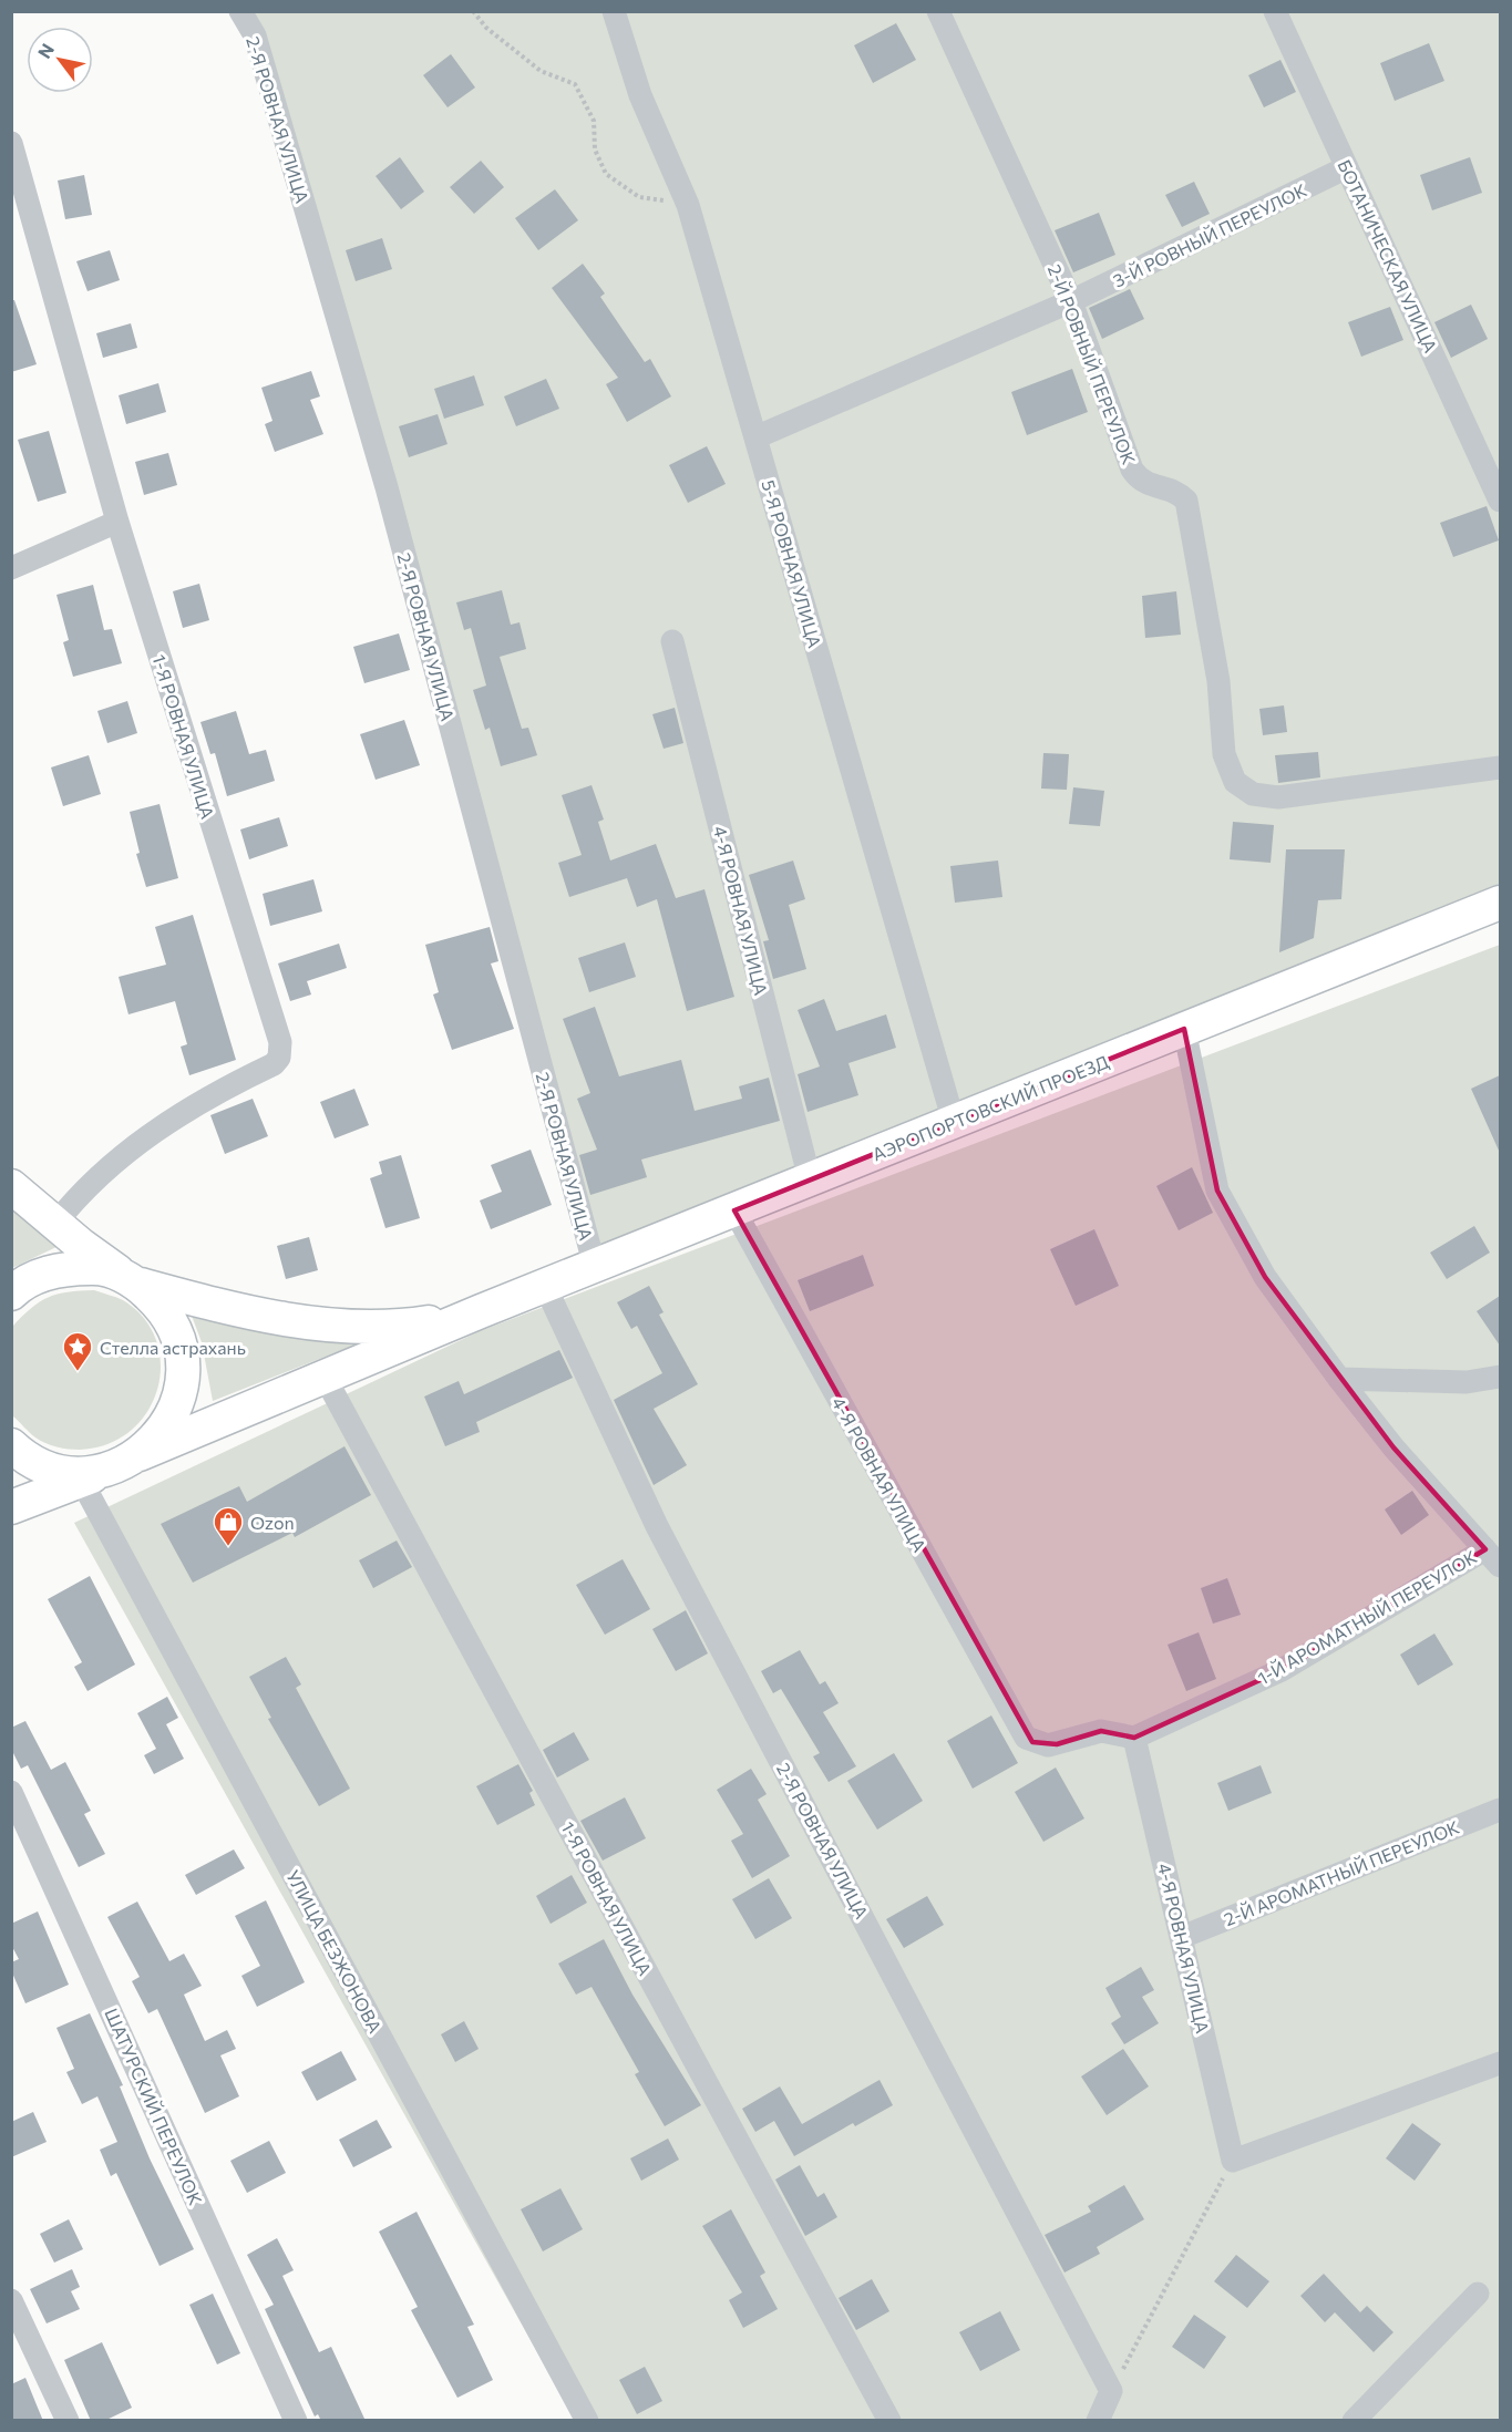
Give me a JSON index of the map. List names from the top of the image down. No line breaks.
{"streets":{"main road":["АЭРОПОРТОВСКИЙ ПРОЕЗД"],"street":["2-Я РОВНАЯ УЛИЦА","3-Й РОВНЫЙ ПЕРЕУЛОК","БОТАНИЧЕСКАЯ УЛИЦА","2-Й РОВНЫЙ ПЕРЕУЛОК","5-Я РОВНАЯ УЛИЦА","1-Я РОВНАЯ УЛИЦА","4-Я РОВНАЯ УЛИЦА","1-Й АРОМАТНЫЙ ПЕРЕУЛОК","2-Й АРОМАТНЫЙ ПЕРЕУЛОК","УЛИЦА БЕЗЖОНОВА","ШАТУРСКИЙ ПЕРЕУЛОК"]},"crossings":[["2-Я РОВНАЯ УЛИЦА","АЭРОПОРТОВСКИЙ ПРОЕЗД"],["3-Й РОВНЫЙ ПЕРЕУЛОК","БОТАНИЧЕСКАЯ УЛИЦА"],["3-Й РОВНЫЙ ПЕРЕУЛОК","2-Й РОВНЫЙ ПЕРЕУЛОК"],["3-Й РОВНЫЙ ПЕРЕУЛОК","5-Я РОВНАЯ УЛИЦА"],["5-Я РОВНАЯ УЛИЦА","АЭРОПОРТОВСКИЙ ПРОЕЗД"],["4-Я РОВНАЯ УЛИЦА","АЭРОПОРТОВСКИЙ ПРОЕЗД"],["4-Я РОВНАЯ УЛИЦА","1-Й АРОМАТНЫЙ ПЕРЕУЛОК"],["4-Я РОВНАЯ УЛИЦА","2-Й АРОМАТНЫЙ ПЕРЕУЛОК"]],"places":{"place":["Стелла астрахань"],"shop":["Ozon"]},"north":"top left"}
